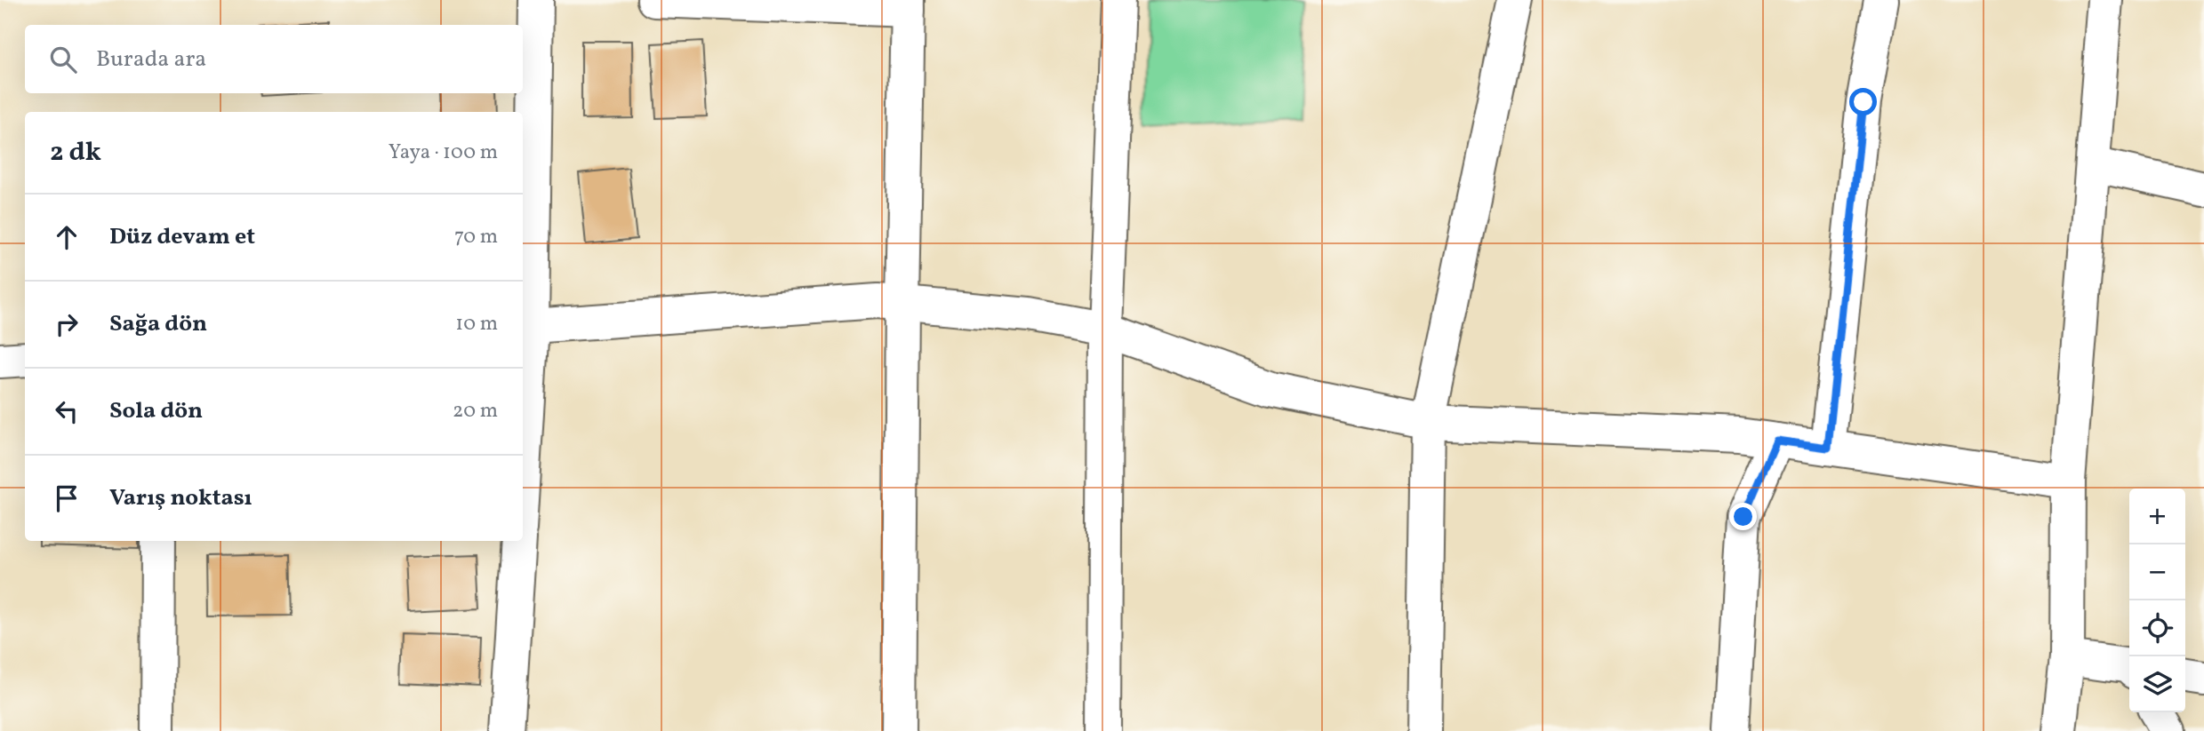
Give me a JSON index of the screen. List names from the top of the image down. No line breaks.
{"page":{"search":"Burada ara","heading":["2 dk","Yaya · 100 m"],"list":[["Düz devam et","70 m"],["Sağa dön","10 m"],["Sola dön","20 m"],"Varış noktası"],"map_buttons":["+","−"]}}
